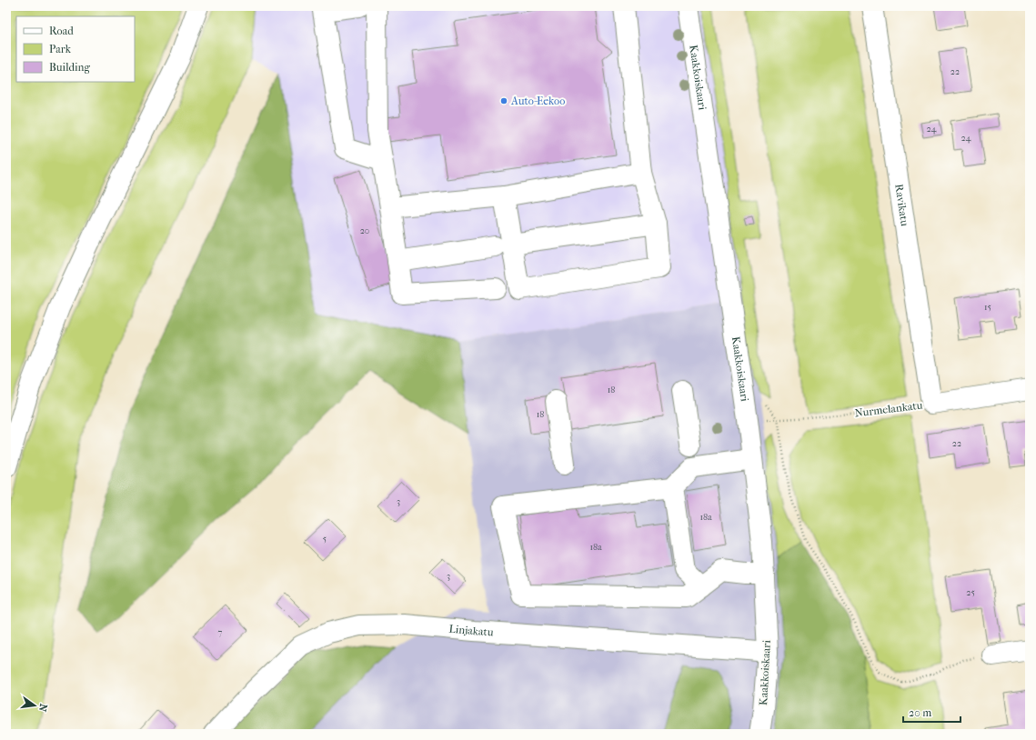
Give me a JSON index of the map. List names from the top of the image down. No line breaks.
{"streets":{"main road":["Kaakkoiskaari","Ravikatu","Nurmelankatu","Linjakatu"]},"crossings":[["Kaakkoiskaari","Nurmelankatu"],["Kaakkoiskaari","Linjakatu"],["Ravikatu","Nurmelankatu"]],"places":["Auto-Eekoo"],"house_numbers":["22","24","24","20","15","18","18","22","3","18a","5","18a","3","25","7"],"legend":["Road","Park","Building"],"scale_bar":"20 m","north":"right"}
